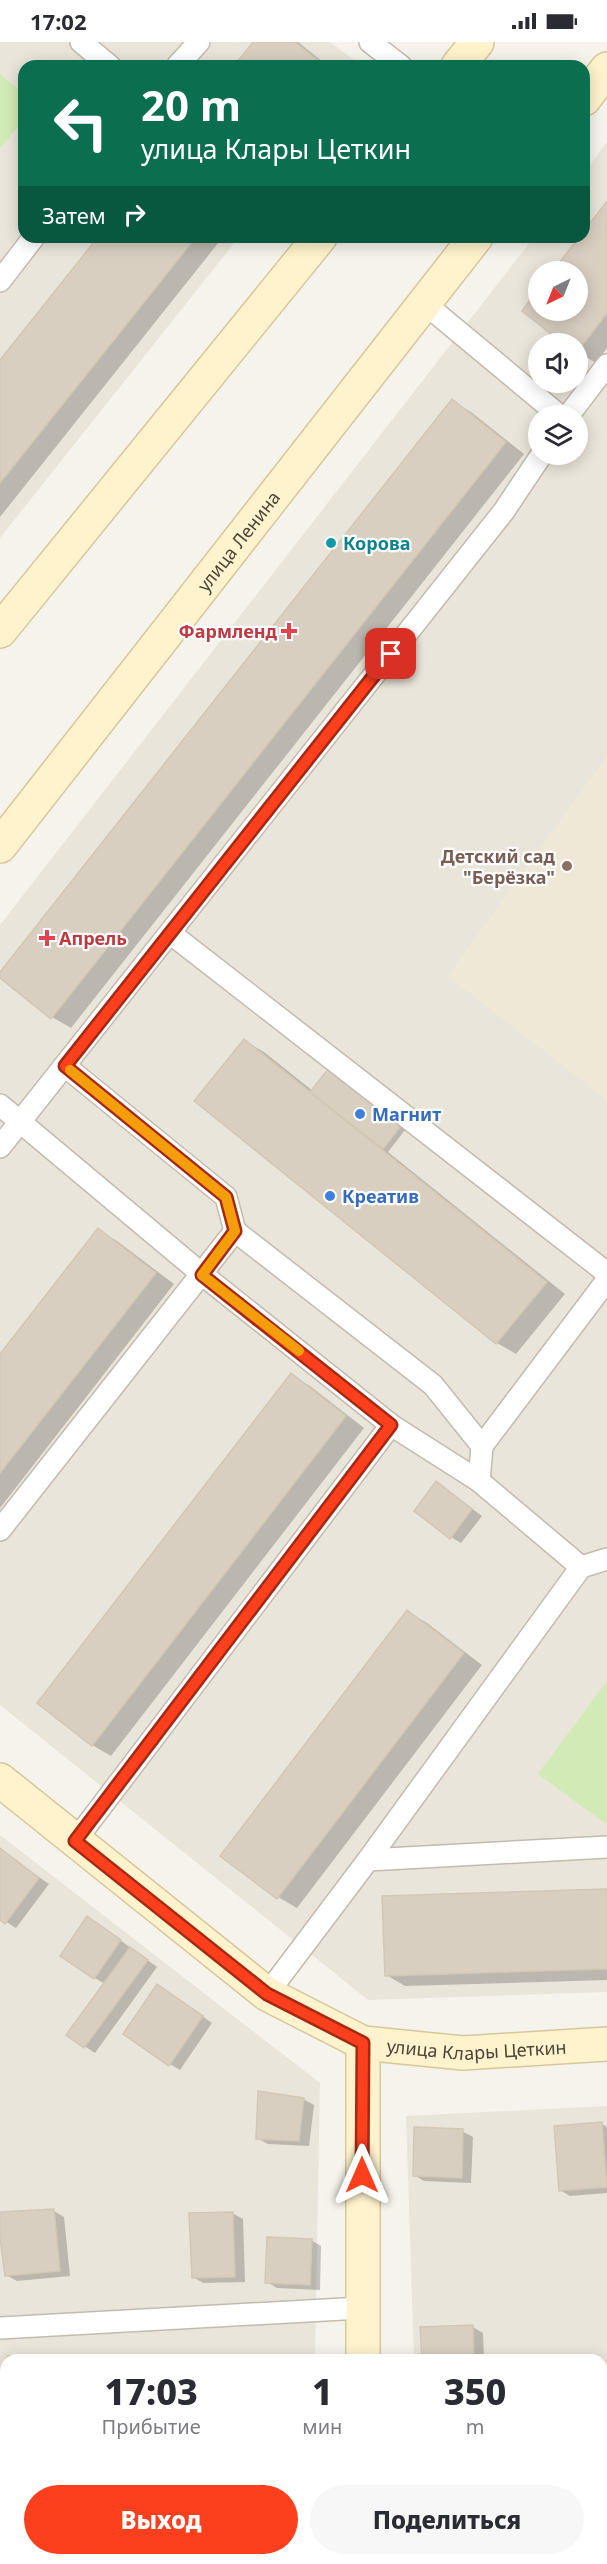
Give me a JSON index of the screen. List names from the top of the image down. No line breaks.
{"streets":{"main road":["улица Ленина","улица Клары Цеткин"]},"places":{"other":["Корова","Детский сад \"Берёзка\"","Магнит","Креатив"],"health":["Фармленд","Апрель"]},"north":"bottom left","page":{"status":"17:02","turn":["20 m","улица Клары Цеткин"],"then":"Затем","eta":["17:03","Прибытие","1","мин","350","m"],"buttons":["Выход","Поделиться"]}}
